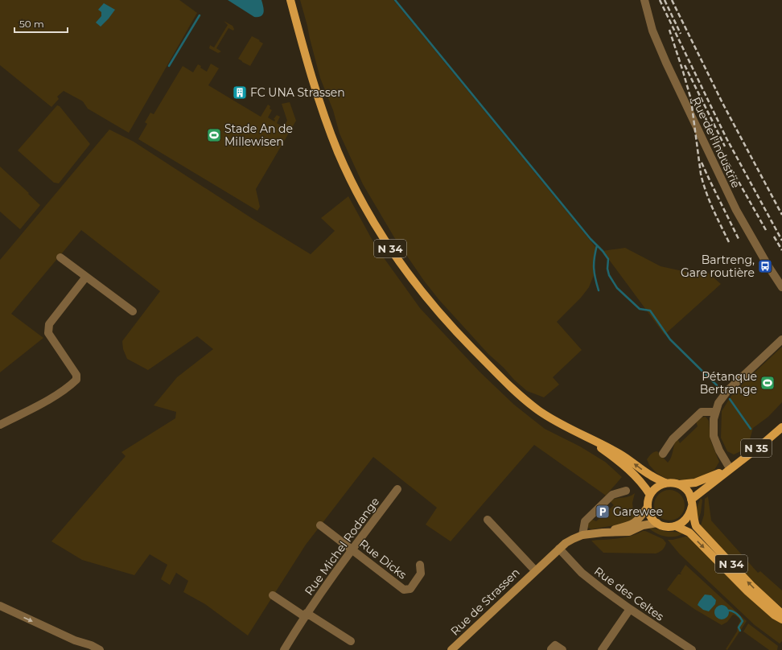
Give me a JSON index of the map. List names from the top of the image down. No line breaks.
{"streets":{"main road":["N 34","N 35","Rue de Strassen"],"street":["Rue de l'Industrie","Rue Michel Rodange","Rue Dicks","Rue des Celtes"]},"crossings":[["N 34","N 35"],["N 34","Rue de Strassen"],["N 35","Rue de Strassen"],["Rue Michel Rodange","Rue Dicks"],["Rue des Celtes","Rue de Strassen"]],"places":{"building":["FC UNA Strassen"],"sports":["Stade An de Millewisen","Pétanque Bertrange"],"bus stop":["Bartreng, Gare routière"],"parking":["Garewee"]},"scale_bar":"50 m"}
